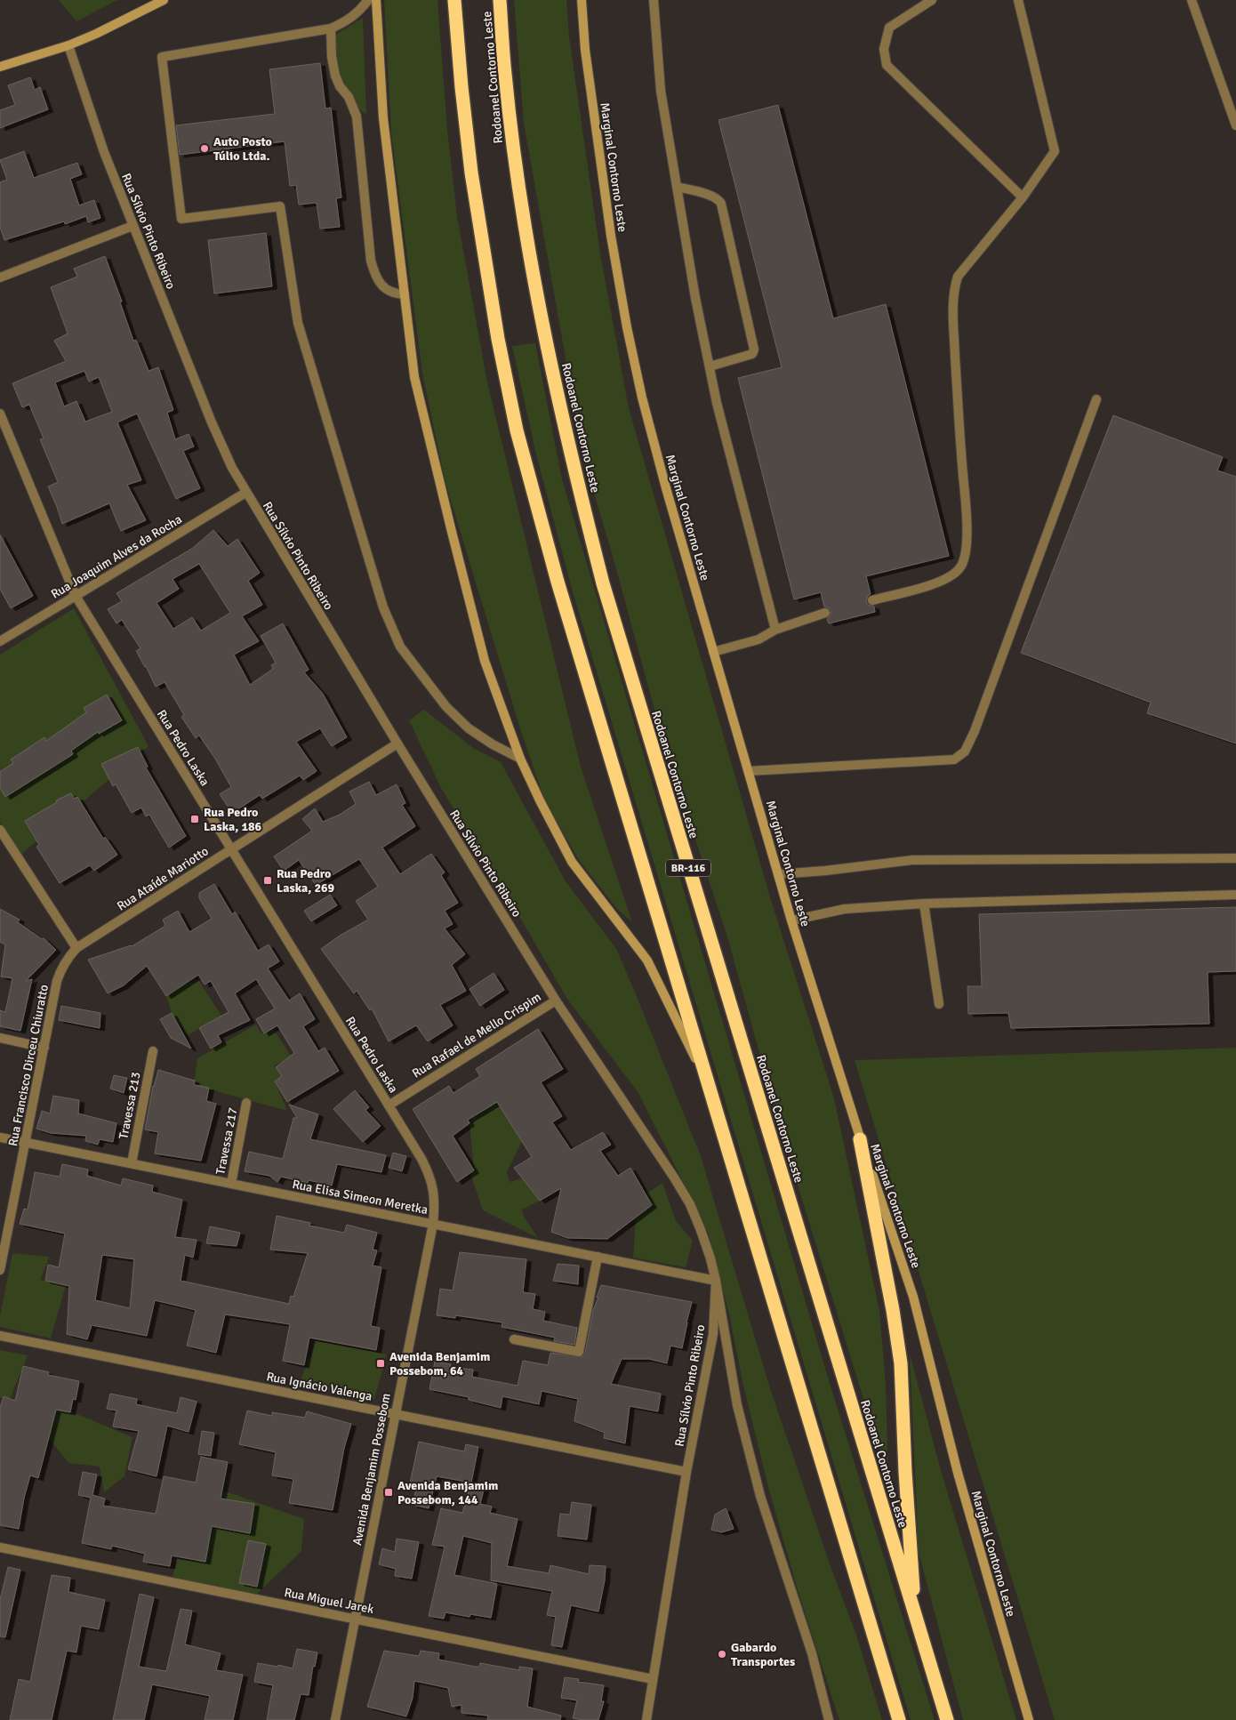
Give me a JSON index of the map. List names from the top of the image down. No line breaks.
{"streets":{"highway":["Rodoanel Contorno Leste","BR-116"],"main road":["Marginal Contorno Leste"],"street":["Rua Sílvio Pinto Ribeiro","Rua Joaquim Alves da Rocha","Rua Pedro Laska","Rua Ataíde Mariotto","Rua Rafael de Mello Crispim","Rua Francisco Dirceu Chiuratto","Travessa 213","Travessa 217","Rua Elisa Simeon Meretka","Rua Ignácio Valenga","Avenida Benjamim Possebom","Rua Miguel Jarek"]},"crossings":[["Rua Sílvio Pinto Ribeiro","Rua Joaquim Alves da Rocha"],["Rua Sílvio Pinto Ribeiro","Rua Ataíde Mariotto"],["Rua Sílvio Pinto Ribeiro","Rua Rafael de Mello Crispim"],["Rua Sílvio Pinto Ribeiro","Rua Elisa Simeon Meretka"],["Rua Sílvio Pinto Ribeiro","Rua Ignácio Valenga"],["Rua Sílvio Pinto Ribeiro","Rua Miguel Jarek"],["Rua Joaquim Alves da Rocha","Rua Pedro Laska"],["Rua Pedro Laska","Rua Ataíde Mariotto"],["Rua Pedro Laska","Rua Rafael de Mello Crispim"],["Rua Pedro Laska","Rua Elisa Simeon Meretka"],["Rua Pedro Laska","Avenida Benjamim Possebom"],["Rua Ataíde Mariotto","Rua Francisco Dirceu Chiuratto"],["Rua Francisco Dirceu Chiuratto","Rua Elisa Simeon Meretka"],["Travessa 213","Rua Elisa Simeon Meretka"],["Travessa 217","Rua Elisa Simeon Meretka"],["Rua Elisa Simeon Meretka","Avenida Benjamim Possebom"],["Rua Ignácio Valenga","Avenida Benjamim Possebom"],["Avenida Benjamim Possebom","Rua Miguel Jarek"]],"places":{"other":["Auto Posto Túlio Ltda.","Gabardo Transportes"],"transit":["Rua Pedro Laska, 186","Rua Pedro Laska, 269","Avenida Benjamim Possebom, 64","Avenida Benjamim Possebom, 144"]}}
